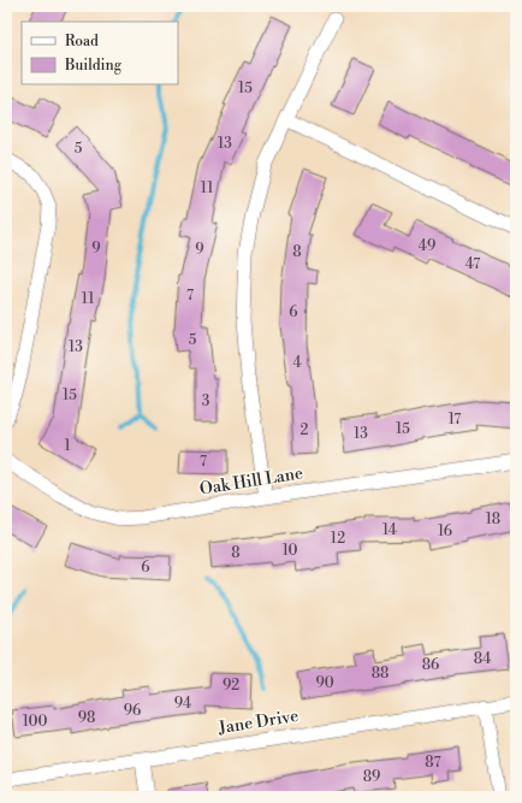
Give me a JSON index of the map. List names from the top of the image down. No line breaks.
{"streets":{"street":["Oak Hill Lane","Jane Drive"]},"house_numbers":["15","13","5","11","49","9","9","8","47","7","11","6","5","13","4","15","3","17","15","2","13","1","7","18","14","16","12","10","8","6","84","86","88","90","92","94","96","98","100","87","89"],"legend":["Road","Building"]}
